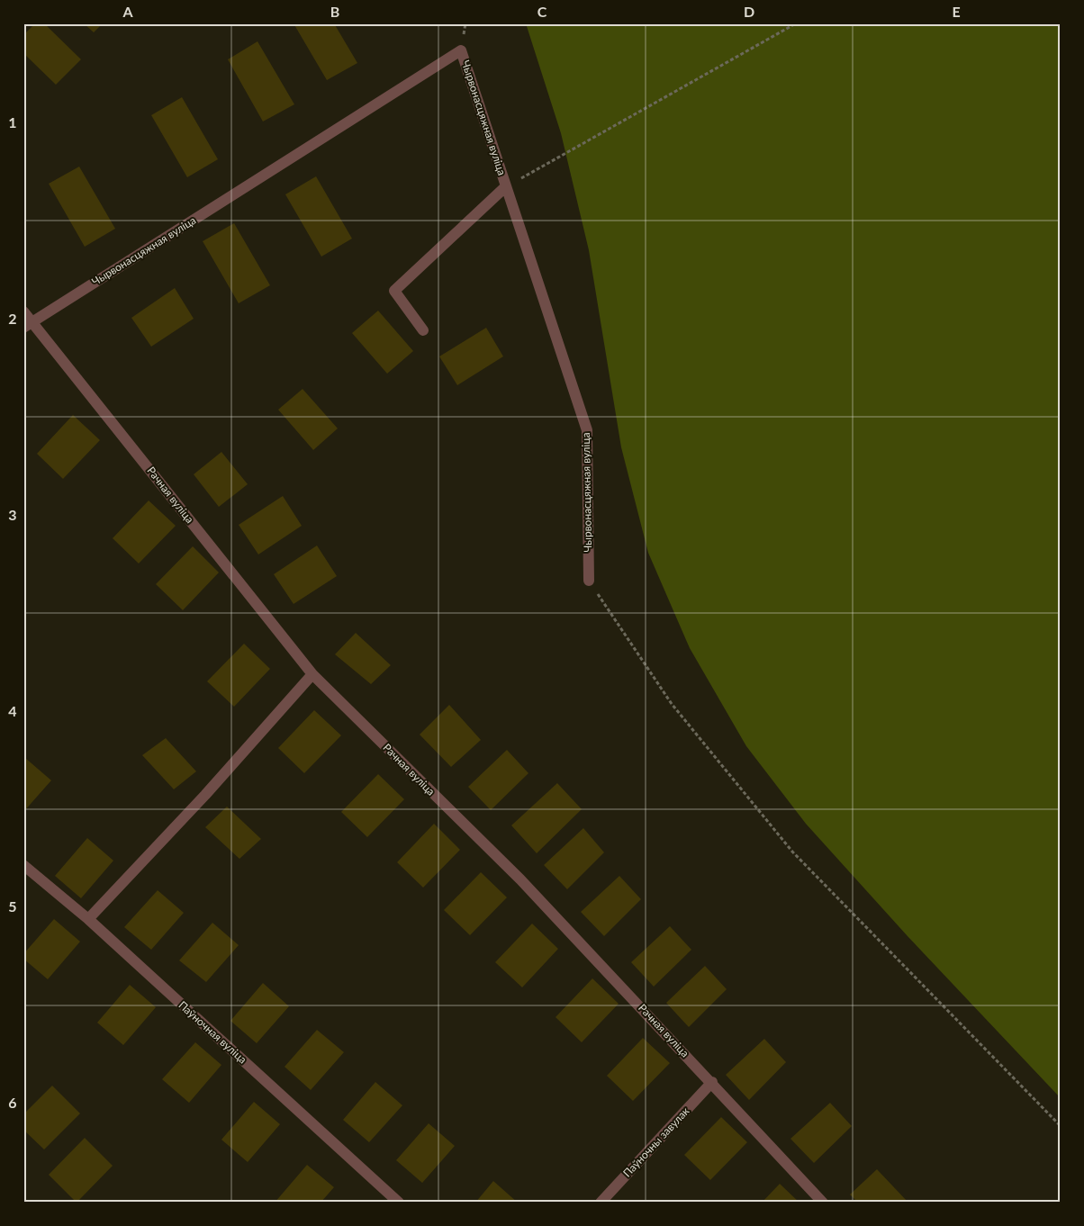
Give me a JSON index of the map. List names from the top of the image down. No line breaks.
{"streets":{"street":["Чырвонасцяжная вуліца","Рачная вуліца","Паўночная вуліца","Паўночны завулак"]},"crossings":[["Чырвонасцяжная вуліца","Рачная вуліца"],["Рачная вуліца","Паўночны завулак"]],"grid":{"columns":["A","B","C","D","E"],"rows":["1","2","3","4","5","6"]}}
